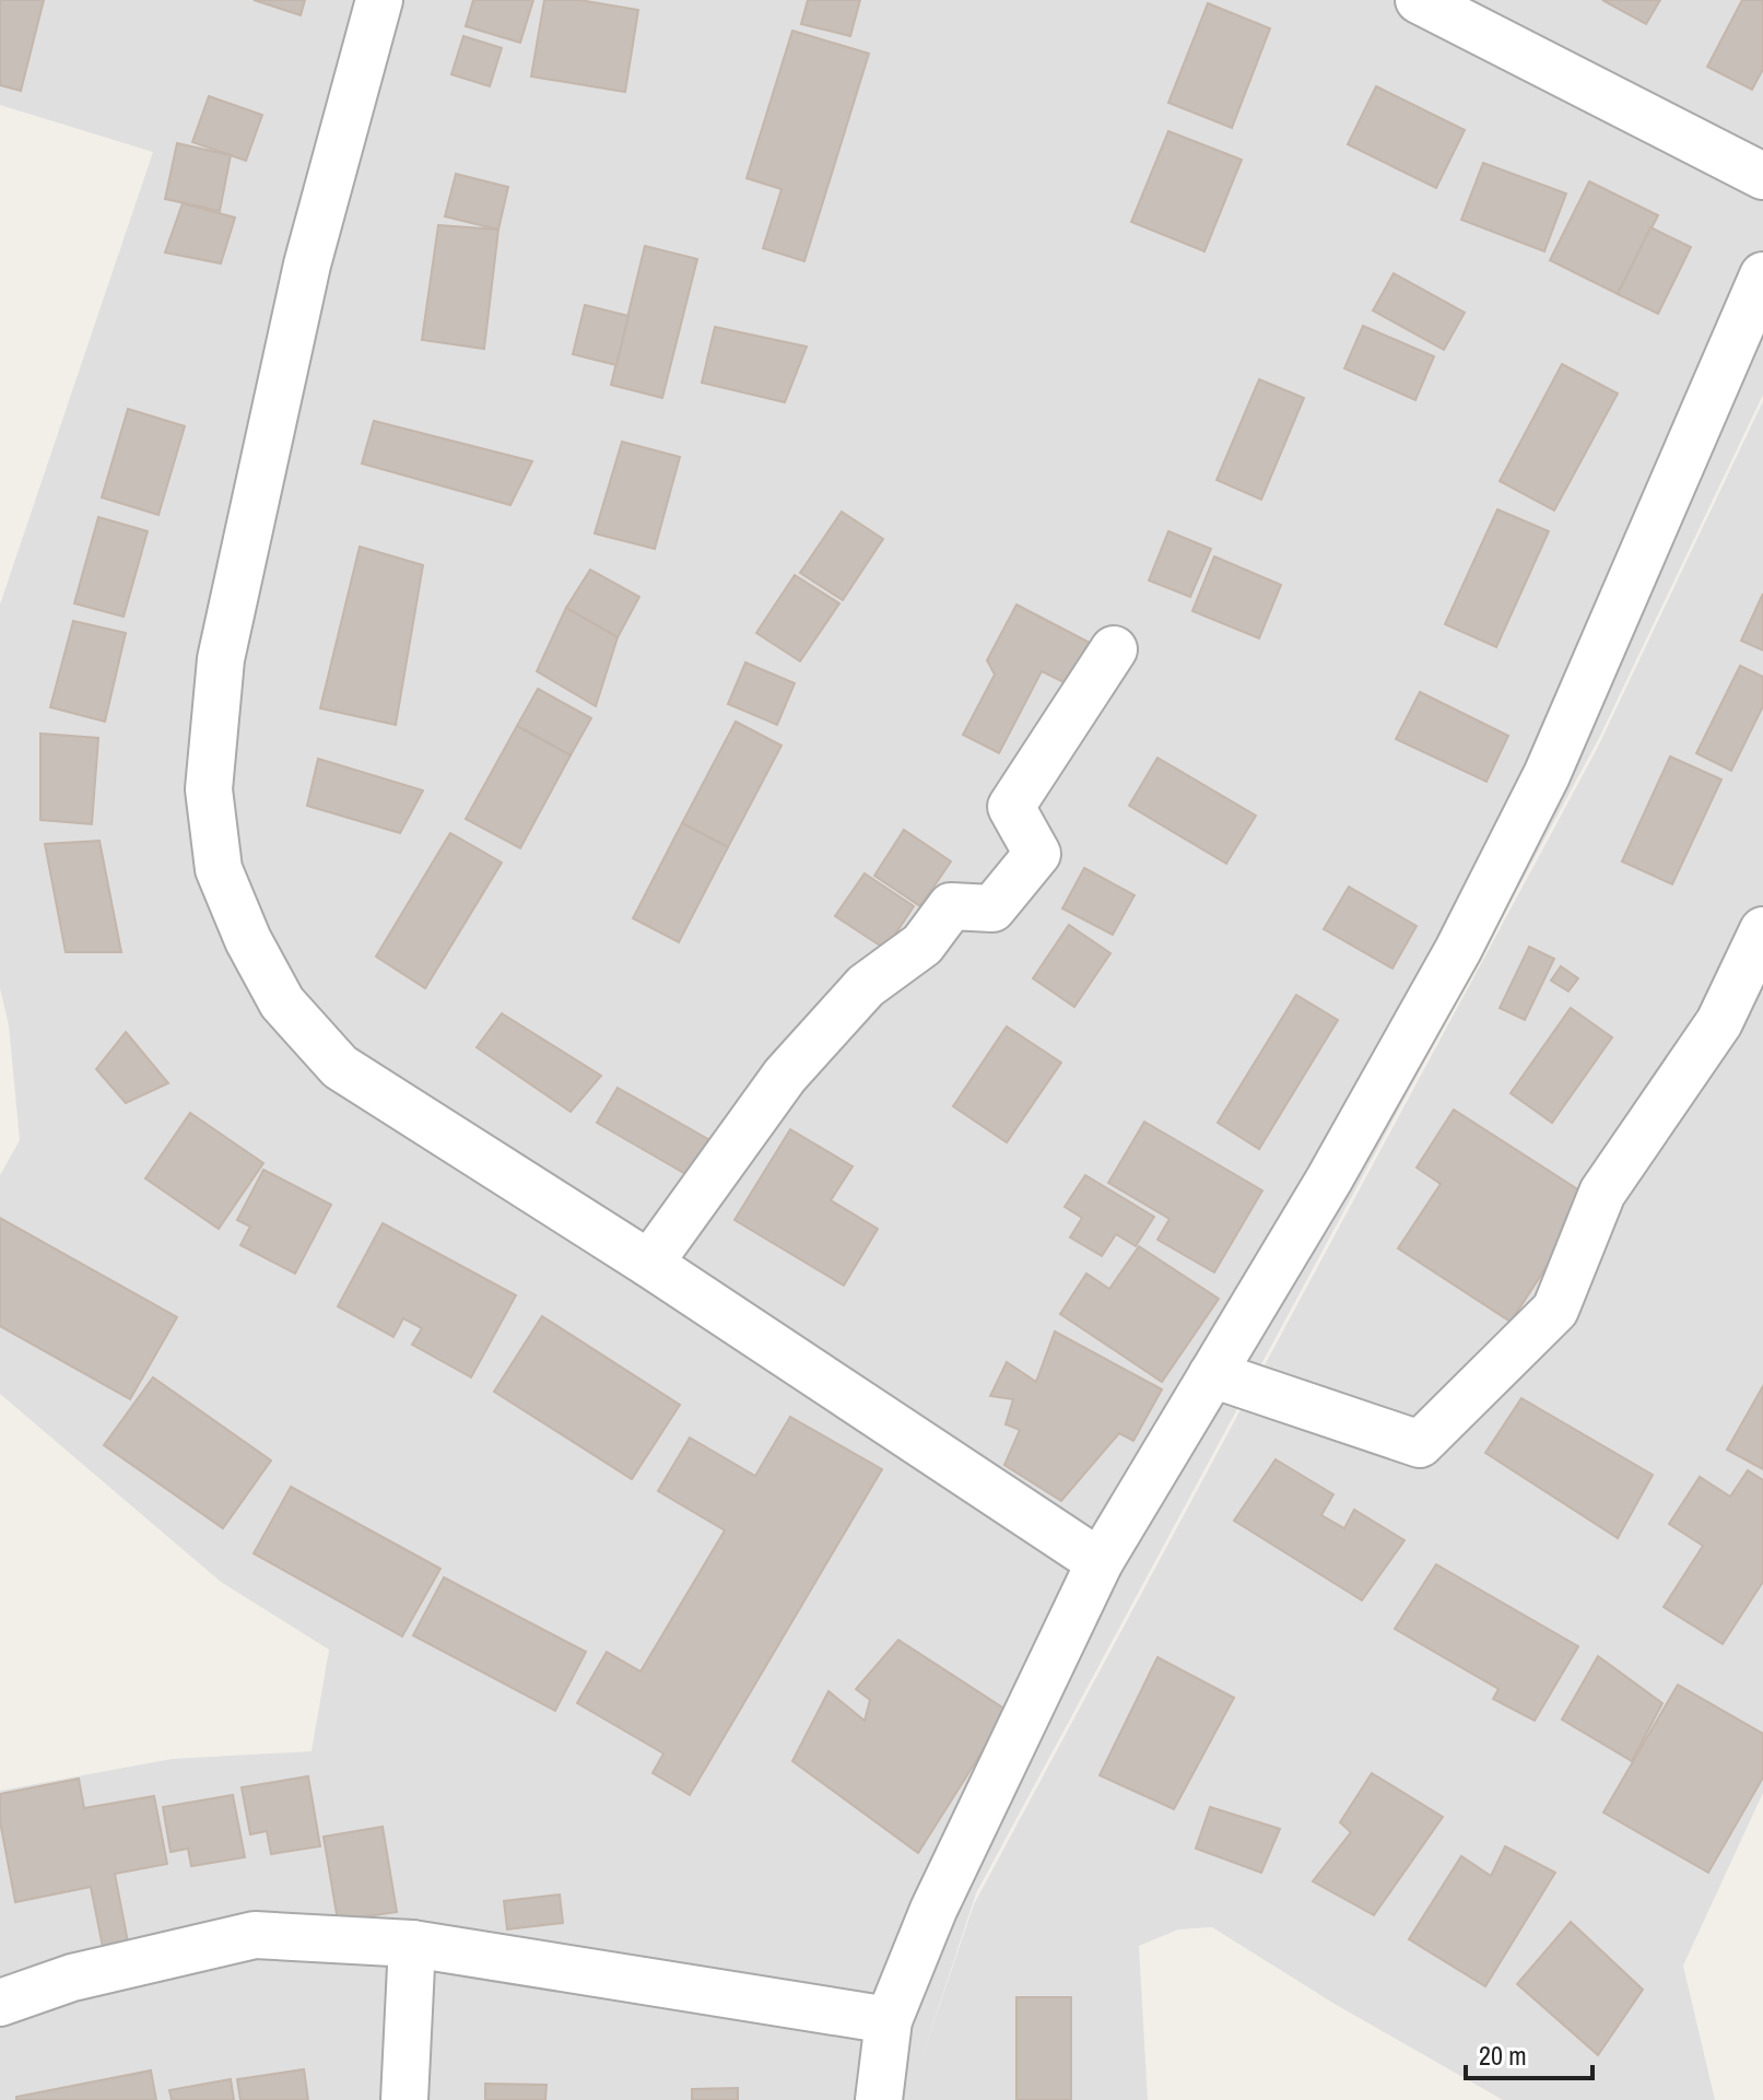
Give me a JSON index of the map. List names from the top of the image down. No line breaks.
{"scale_bar":"20 m"}
